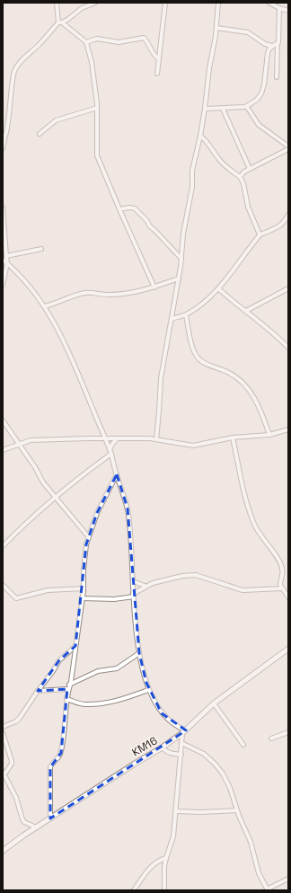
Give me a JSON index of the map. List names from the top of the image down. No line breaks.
{"streets":{"street":["KM16"]}}
